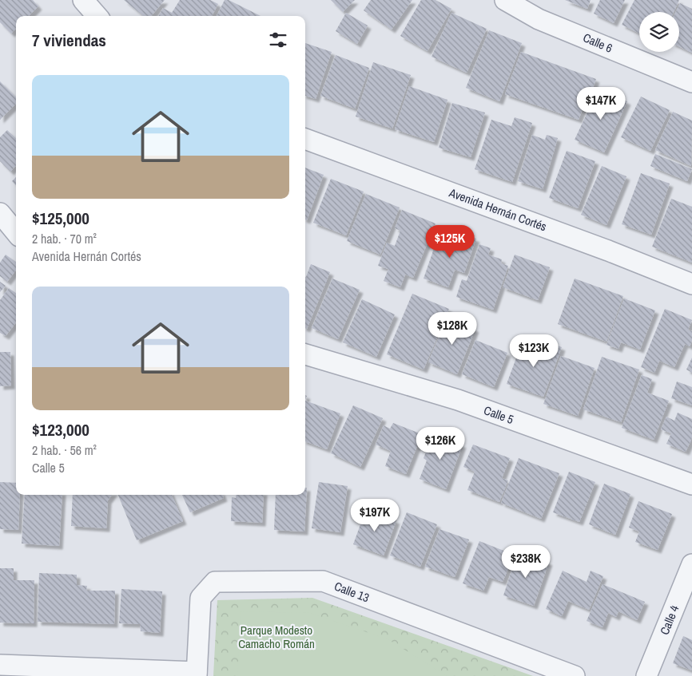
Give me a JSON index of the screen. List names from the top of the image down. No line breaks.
{"streets":{"street":["Calle 6","Avenida Hernán Cortés","Calle 5","Calle 13","Calle 4"]},"parks":["Parque Modesto Camacho Román"],"page":{"heading":"7 viviendas","list":[{"name":"$125,000","note":"2 hab. · 70 m² · Avenida Hernán Cortés"},{"name":"$123,000","note":"2 hab. · 56 m² · Calle 5"}],"price":["$147K","$125K","$128K","$123K","$126K","$197K","$238K"]}}
